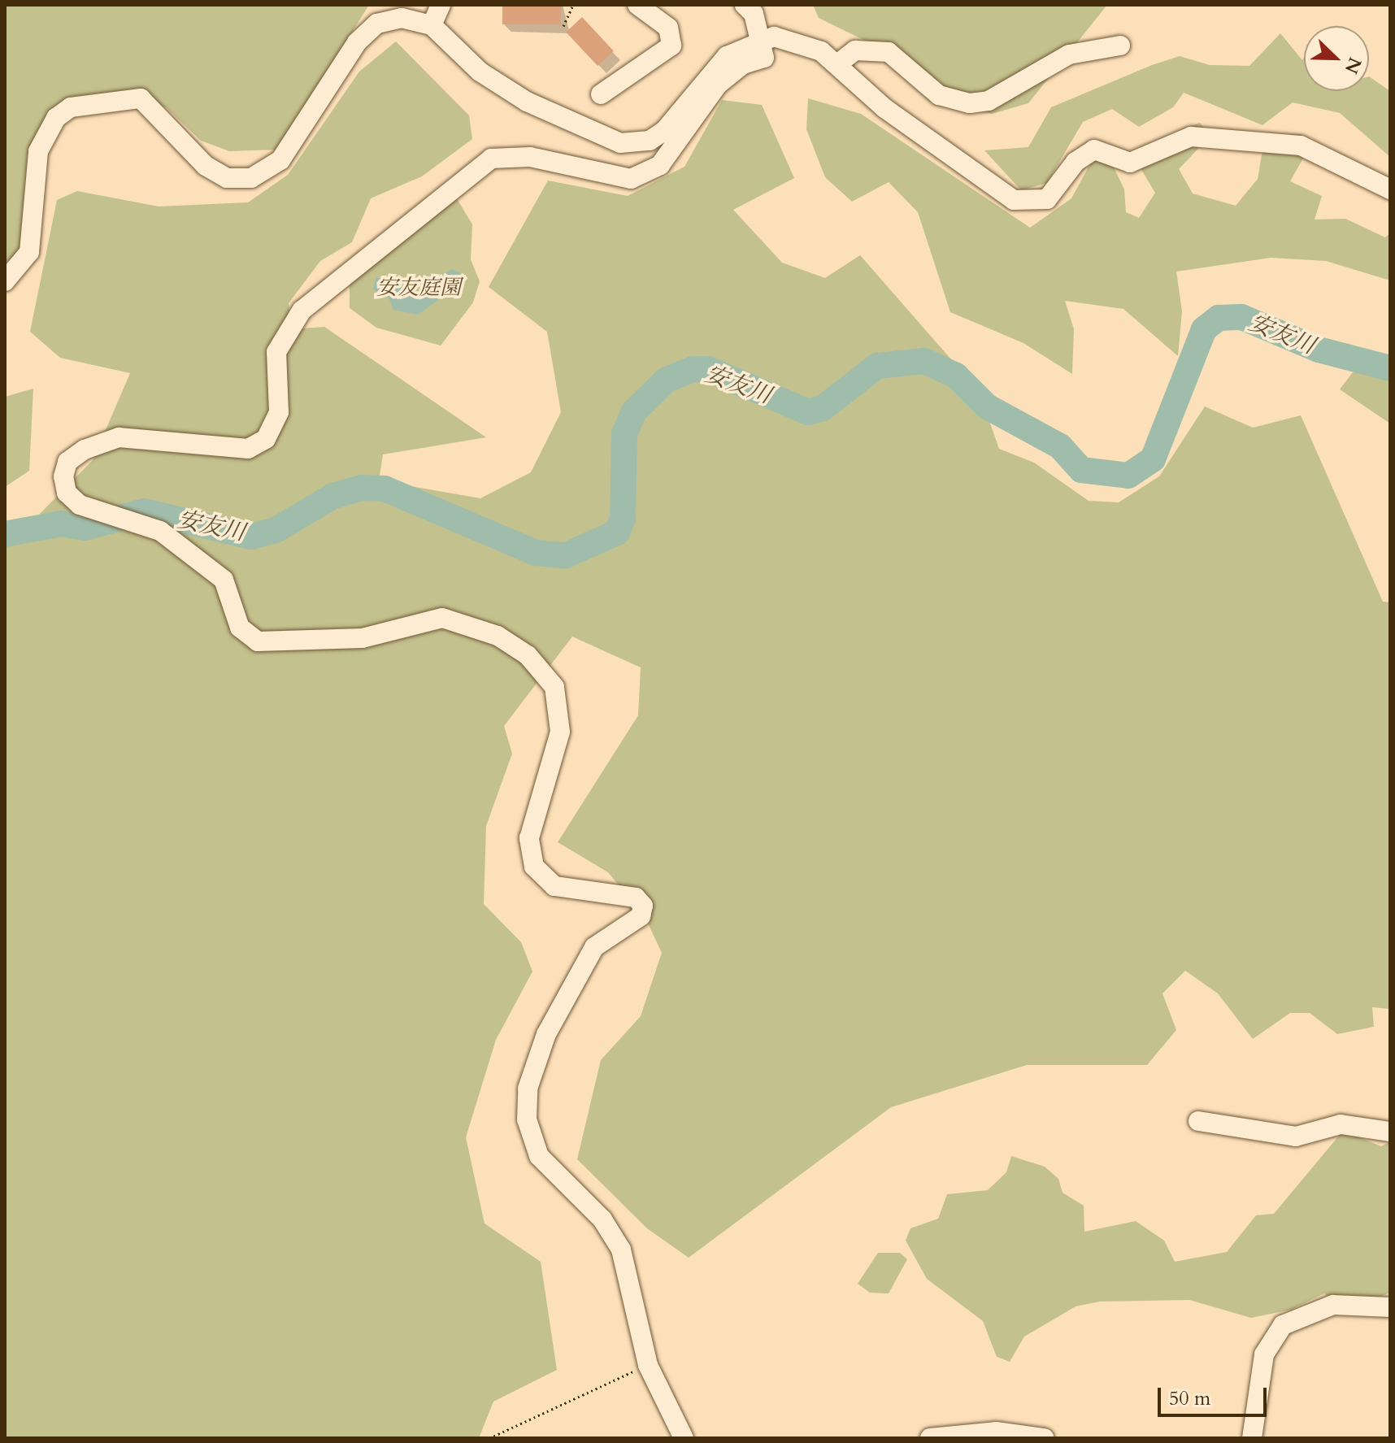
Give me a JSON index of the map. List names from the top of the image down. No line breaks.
{"water":["安友川"],"parks":["安友庭園"],"scale_bar":"50 m","north":"bottom right"}
